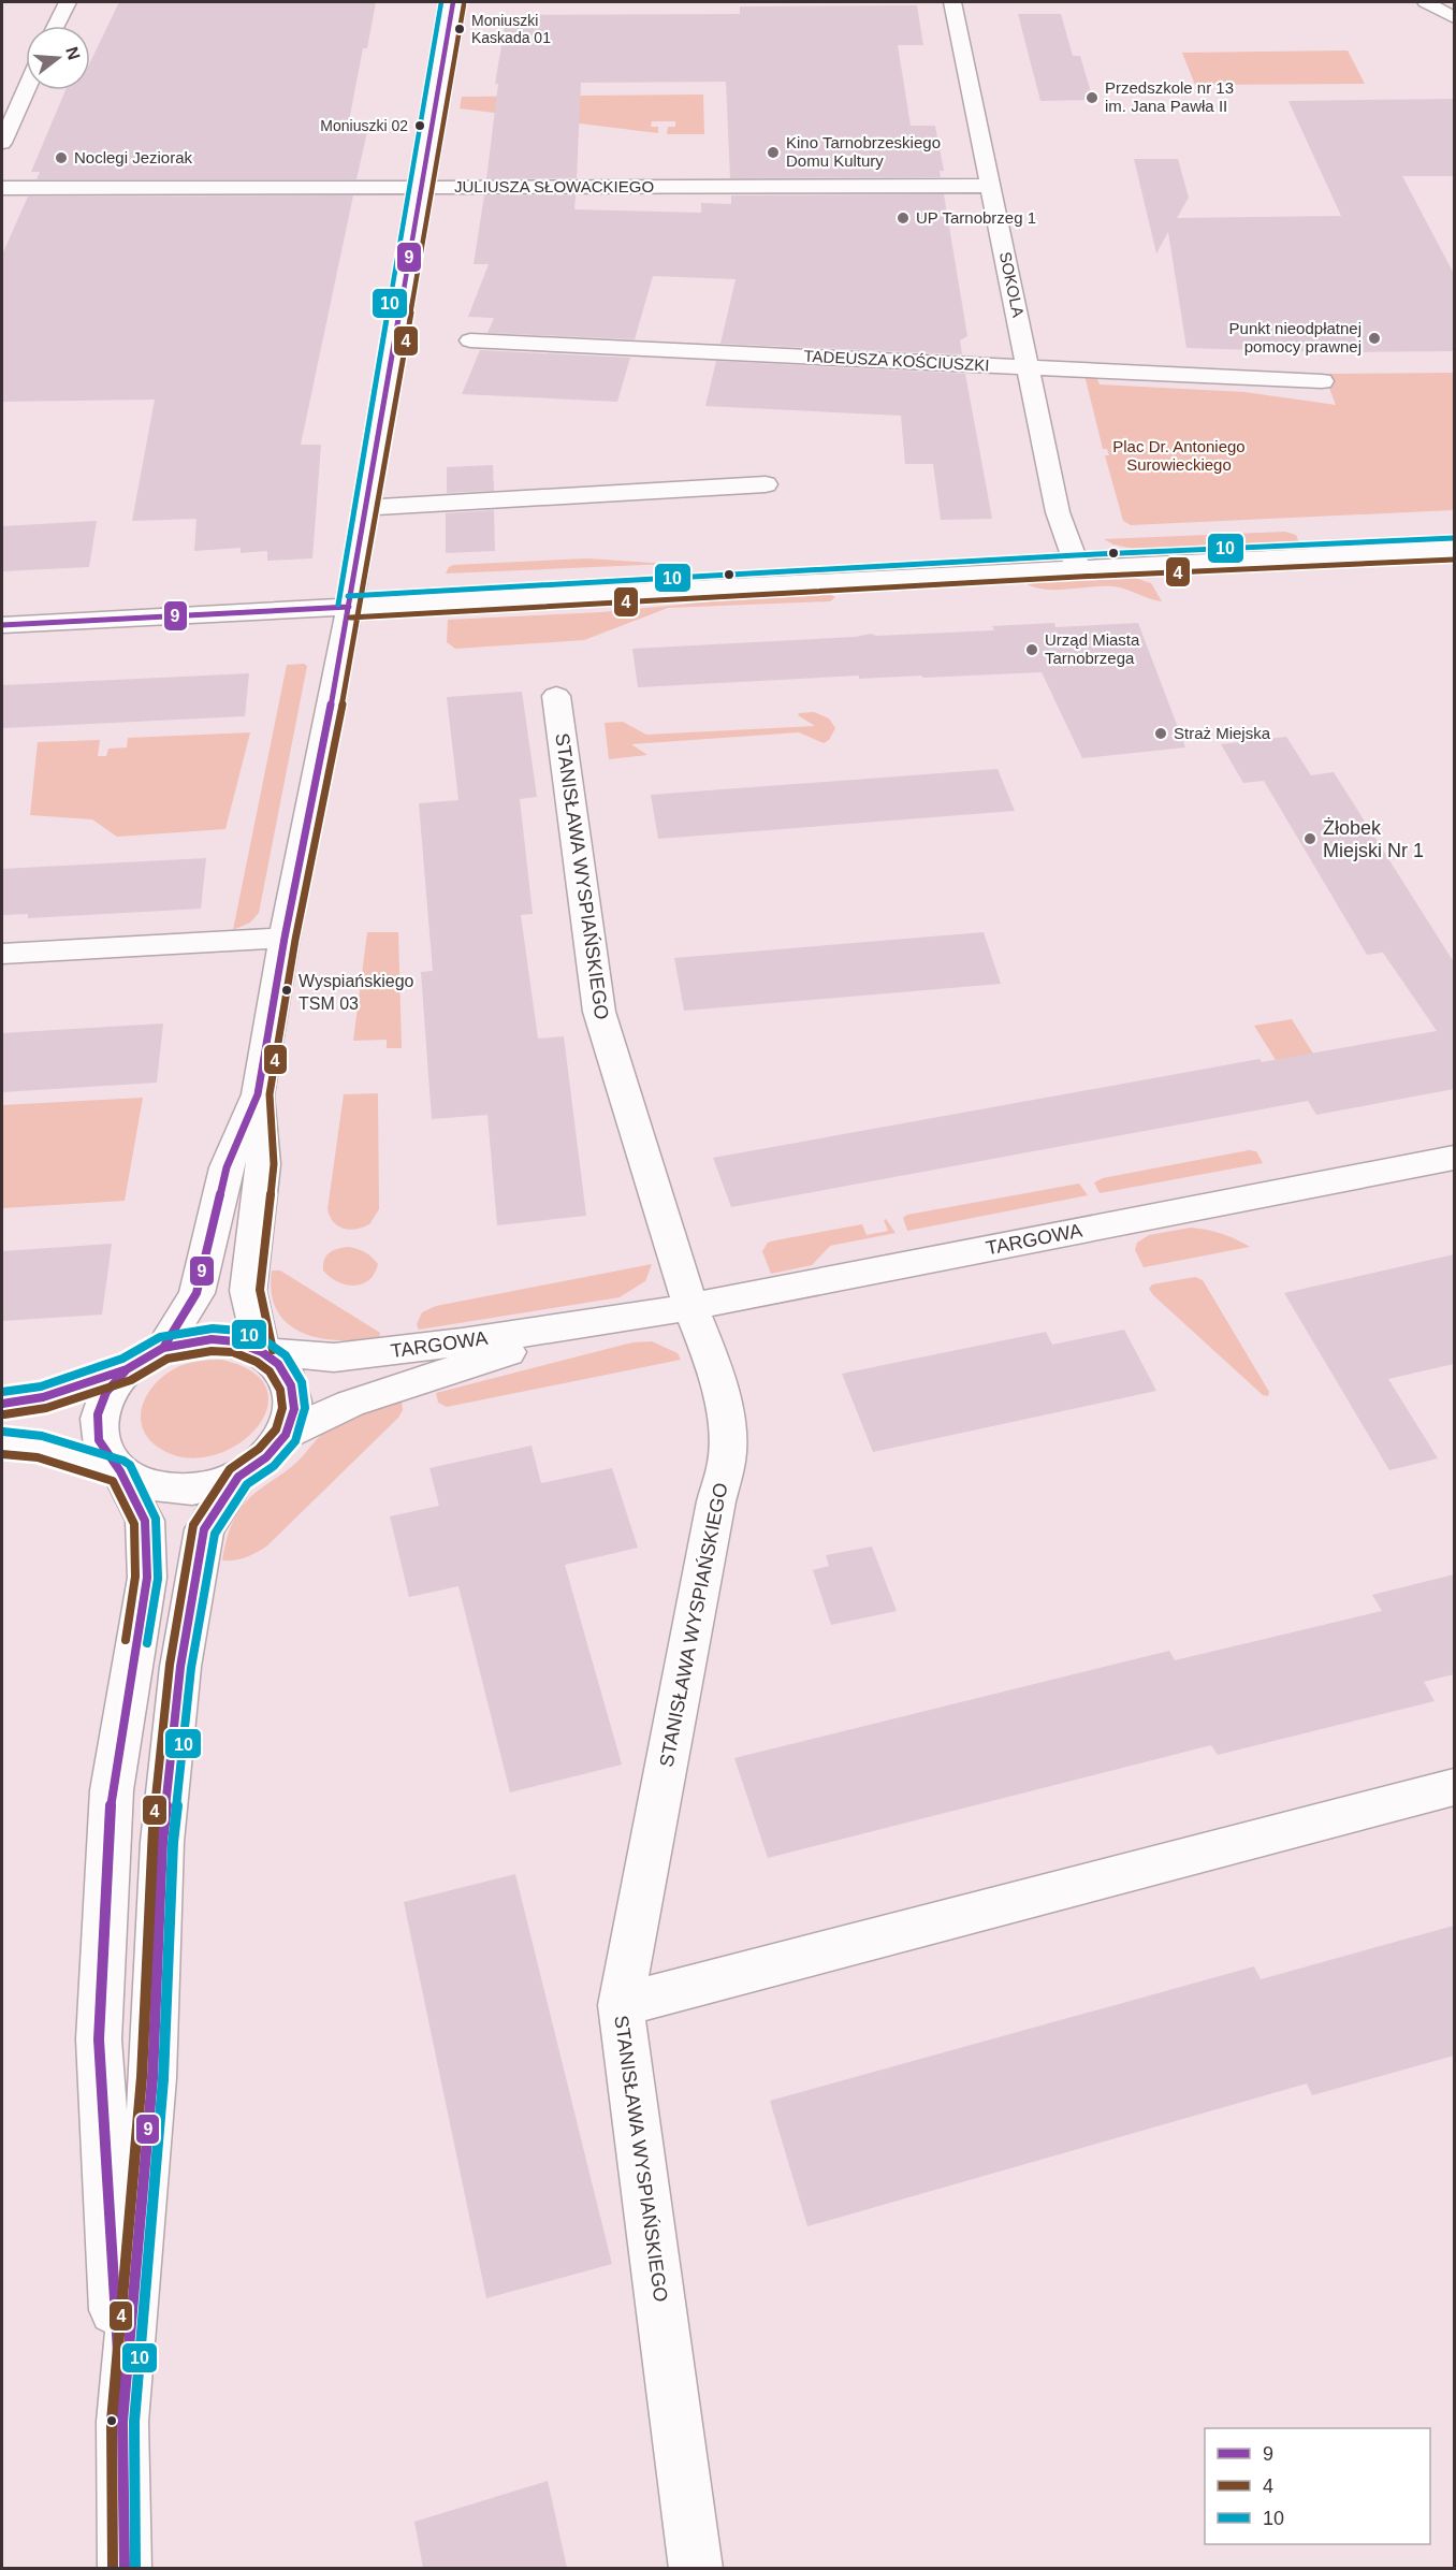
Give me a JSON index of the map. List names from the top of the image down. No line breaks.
{"streets":{"street":["JULIUSZA SŁOWACKIEGO","SOKOLA","TADEUSZA KOŚCIUSZKI","STANISŁAWA WYSPIAŃSKIEGO","TARGOWA"]},"crossings":[["JULIUSZA SŁOWACKIEGO","SOKOLA"],["SOKOLA","TADEUSZA KOŚCIUSZKI"],["STANISŁAWA WYSPIAŃSKIEGO","TARGOWA"]],"parks":["Plac Dr. Antoniego Surowieckiego"],"places":["Moniuszki Kaskada 01","Przedszkole nr 13 im. Jana Pawła II","Moniuszki 02","Kino Tarnobrzeskiego Domu Kultury","Noclegi Jeziorak","UP Tarnobrzeg 1","Punkt nieodpłatnej pomocy prawnej","Urząd Miasta Tarnobrzega","Straż Miejska","Żłobek Miejski Nr 1","Wyspiańskiego TSM 03"],"lines":["transit line 9","transit line 10","transit line 4"],"legend":["9","4","10"],"north":"right"}
